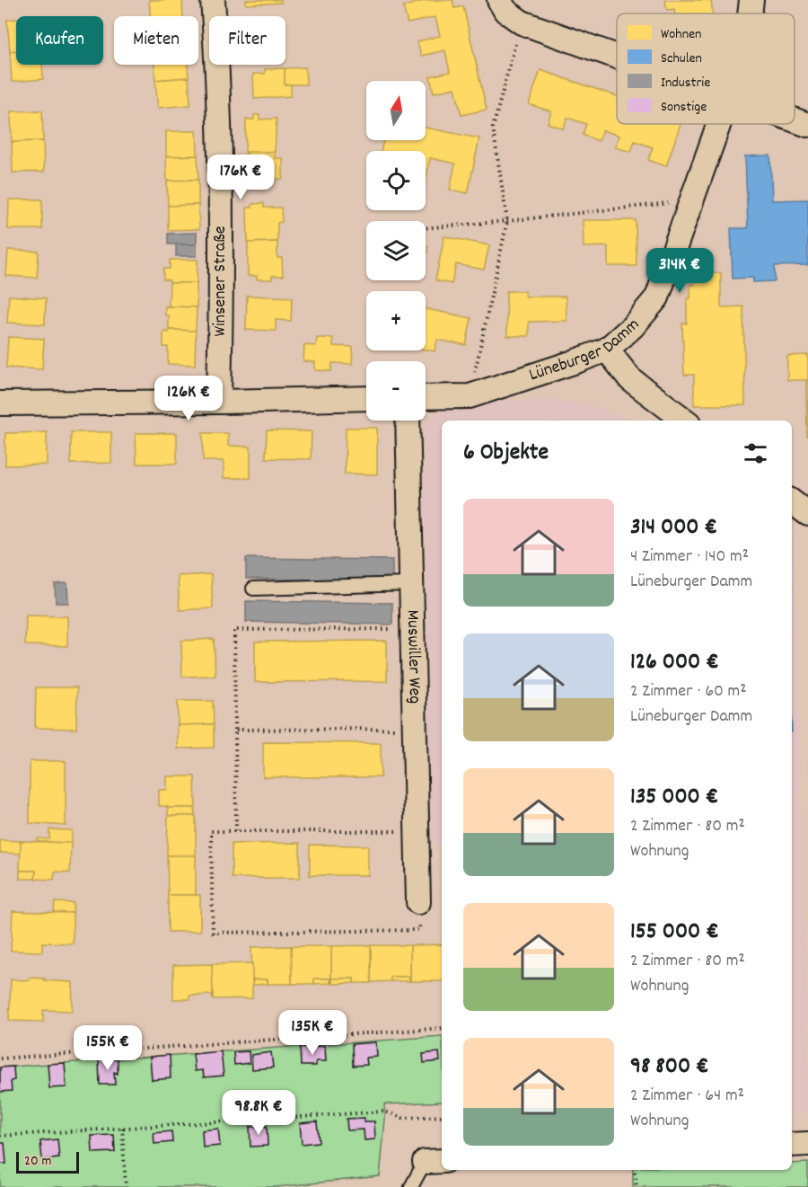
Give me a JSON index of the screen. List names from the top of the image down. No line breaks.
{"streets":{"street":["Winsener Straße","Lüneburger Damm","Muswiller Weg"]},"legend":["Wohnen","Schulen","Industrie","Sonstige"],"scale_bar":"20 m","north":"top","page":{"chip":["Kaufen","Mieten","Filter"],"map_buttons":["+","−"],"price":["176K €","314K €","126K €","135K €","155K €","98.8K €"],"heading":"6 Objekte","list":[{"name":"314 000 €","note":"4 Zimmer · 140 m² · Lüneburger Damm"},{"name":"126 000 €","note":"2 Zimmer · 60 m² · Lüneburger Damm"},{"name":"135 000 €","note":"2 Zimmer · 80 m² · Wohnung"},{"name":"155 000 €","note":"2 Zimmer · 80 m² · Wohnung"},{"name":"98 800 €","note":"2 Zimmer · 64 m² · Wohnung"}],"scale":"20 m"}}
